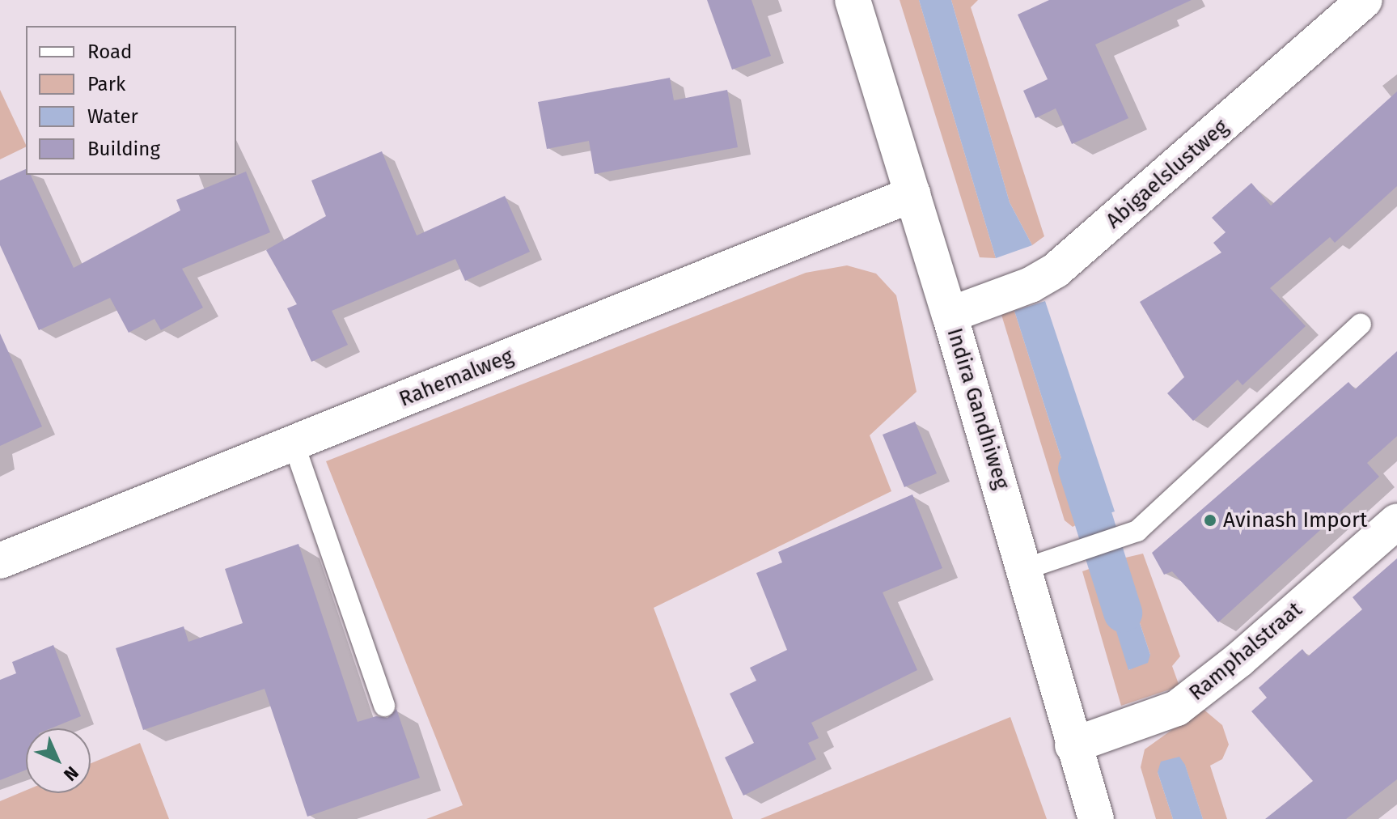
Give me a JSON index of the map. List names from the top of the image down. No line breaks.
{"streets":{"street":["Abigaelslustweg","Rahemalweg","Indira Gandhiweg","Ramphalstraat"]},"crossings":[["Abigaelslustweg","Indira Gandhiweg"],["Rahemalweg","Indira Gandhiweg"],["Indira Gandhiweg","Ramphalstraat"]],"places":["Avinash Import"],"legend":["Road","Park","Water","Building"],"north":"bottom right"}
